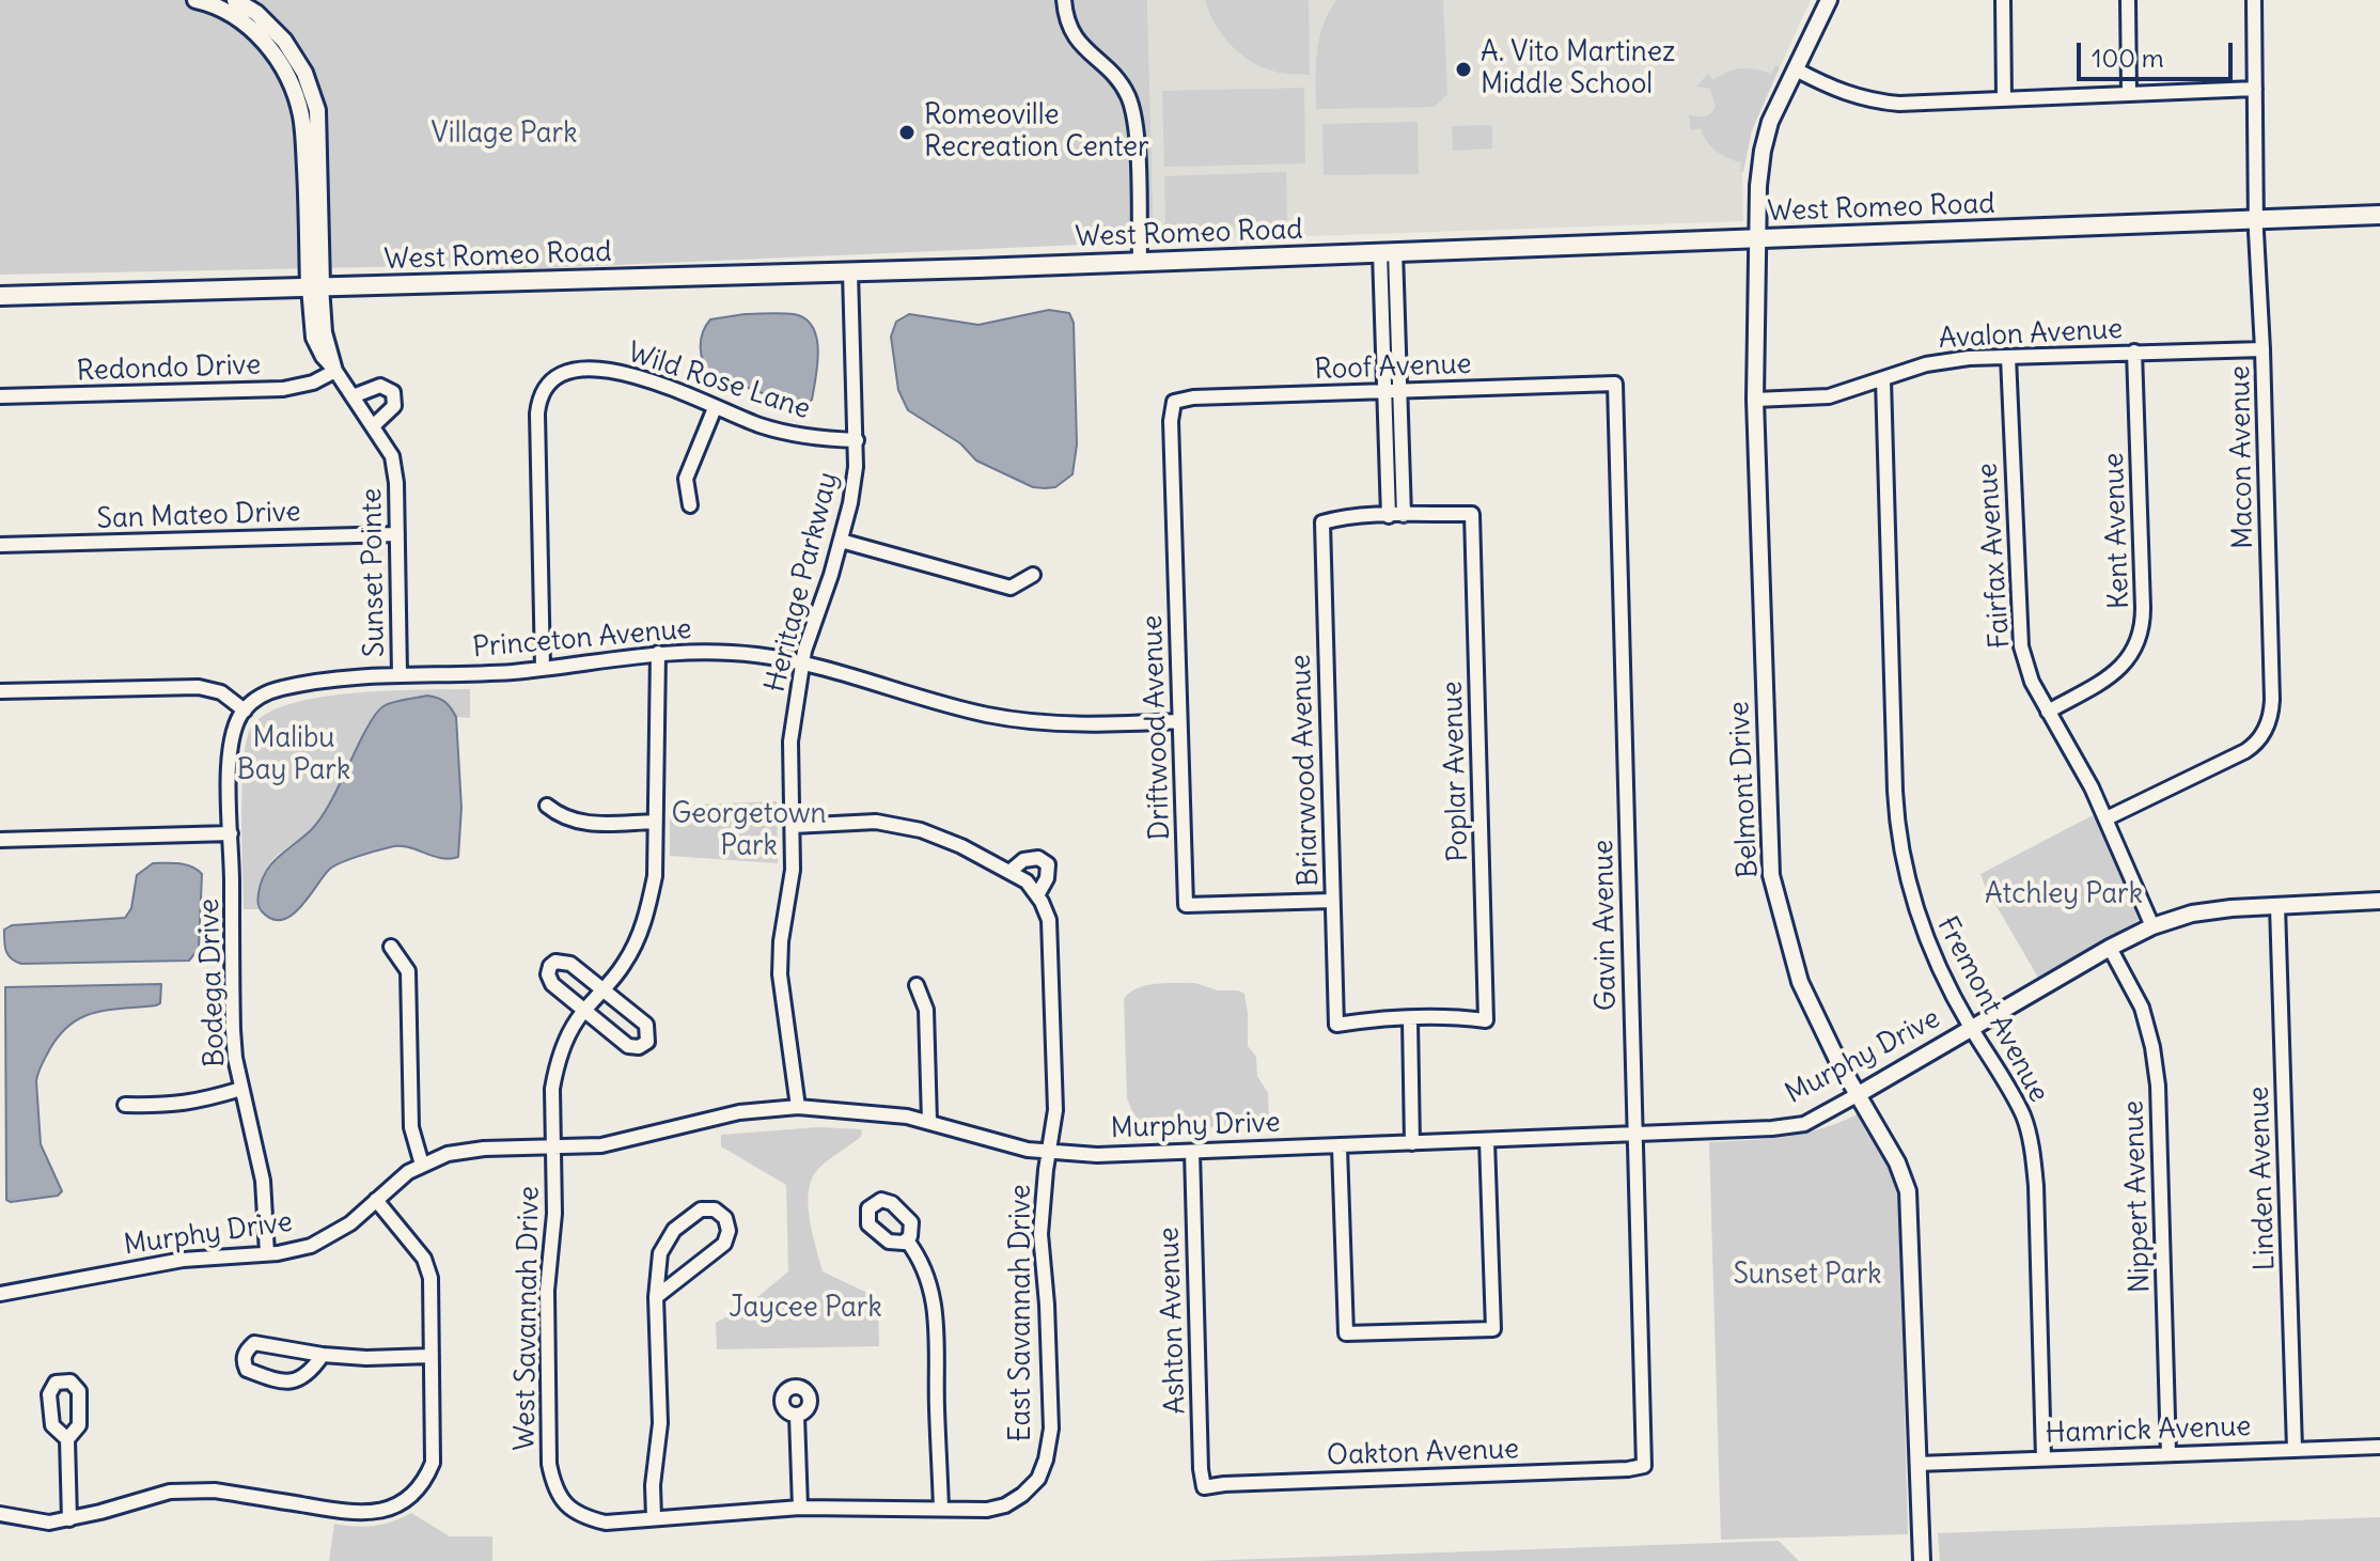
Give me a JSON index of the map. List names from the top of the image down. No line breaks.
{"streets":{"main road":["West Romeo Road"],"street":["Avalon Avenue","Roof Avenue","Redondo Drive","Wild Rose Lane","Macon Avenue","San Mateo Drive","Kent Avenue","Fairfax Avenue","Sunset Pointe","Heritage Parkway","Princeton Avenue","Driftwood Avenue","Briarwood Avenue","Poplar Avenue","Belmont Drive","Gavin Avenue","Bodega Drive","Fremont Avenue","Murphy Drive","Linden Avenue","Nippert Avenue","East Savannah Drive","West Savannah Drive","Ashton Avenue","Hamrick Avenue","Oakton Avenue"]},"crossings":[["West Romeo Road","Macon Avenue"],["West Romeo Road","Sunset Pointe"],["West Romeo Road","Heritage Parkway"],["West Romeo Road","Belmont Drive"],["Avalon Avenue","Macon Avenue"],["Avalon Avenue","Kent Avenue"],["Avalon Avenue","Fairfax Avenue"],["Avalon Avenue","Belmont Drive"],["Avalon Avenue","Fremont Avenue"],["Roof Avenue","Driftwood Avenue"],["Roof Avenue","Gavin Avenue"],["Redondo Drive","Sunset Pointe"],["Wild Rose Lane","Heritage Parkway"],["Wild Rose Lane","Princeton Avenue"],["Macon Avenue","Fairfax Avenue"],["San Mateo Drive","Sunset Pointe"],["Kent Avenue","Fairfax Avenue"],["Fairfax Avenue","Murphy Drive"],["Sunset Pointe","Princeton Avenue"],["Heritage Parkway","Princeton Avenue"],["Heritage Parkway","Murphy Drive"],["Princeton Avenue","Driftwood Avenue"],["Princeton Avenue","Bodega Drive"],["Princeton Avenue","West Savannah Drive"],["Driftwood Avenue","Briarwood Avenue"],["Briarwood Avenue","Poplar Avenue"],["Belmont Drive","Murphy Drive"],["Belmont Drive","Hamrick Avenue"],["Gavin Avenue","Murphy Drive"],["Gavin Avenue","Oakton Avenue"],["Bodega Drive","Murphy Drive"],["Fremont Avenue","Murphy Drive"],["Fremont Avenue","Hamrick Avenue"],["Murphy Drive","Linden Avenue"],["Murphy Drive","Nippert Avenue"],["Murphy Drive","East Savannah Drive"],["Murphy Drive","West Savannah Drive"],["Murphy Drive","Ashton Avenue"],["Linden Avenue","Hamrick Avenue"],["Nippert Avenue","Hamrick Avenue"],["East Savannah Drive","West Savannah Drive"],["Ashton Avenue","Oakton Avenue"]],"parks":["Village Park","Malibu Bay Park","Georgetown Park","Atchley Park","Sunset Park","Jaycee Park"],"places":["A. Vito Martinez Middle School","Romeoville Recreation Center"],"scale_bar":"100 m"}
